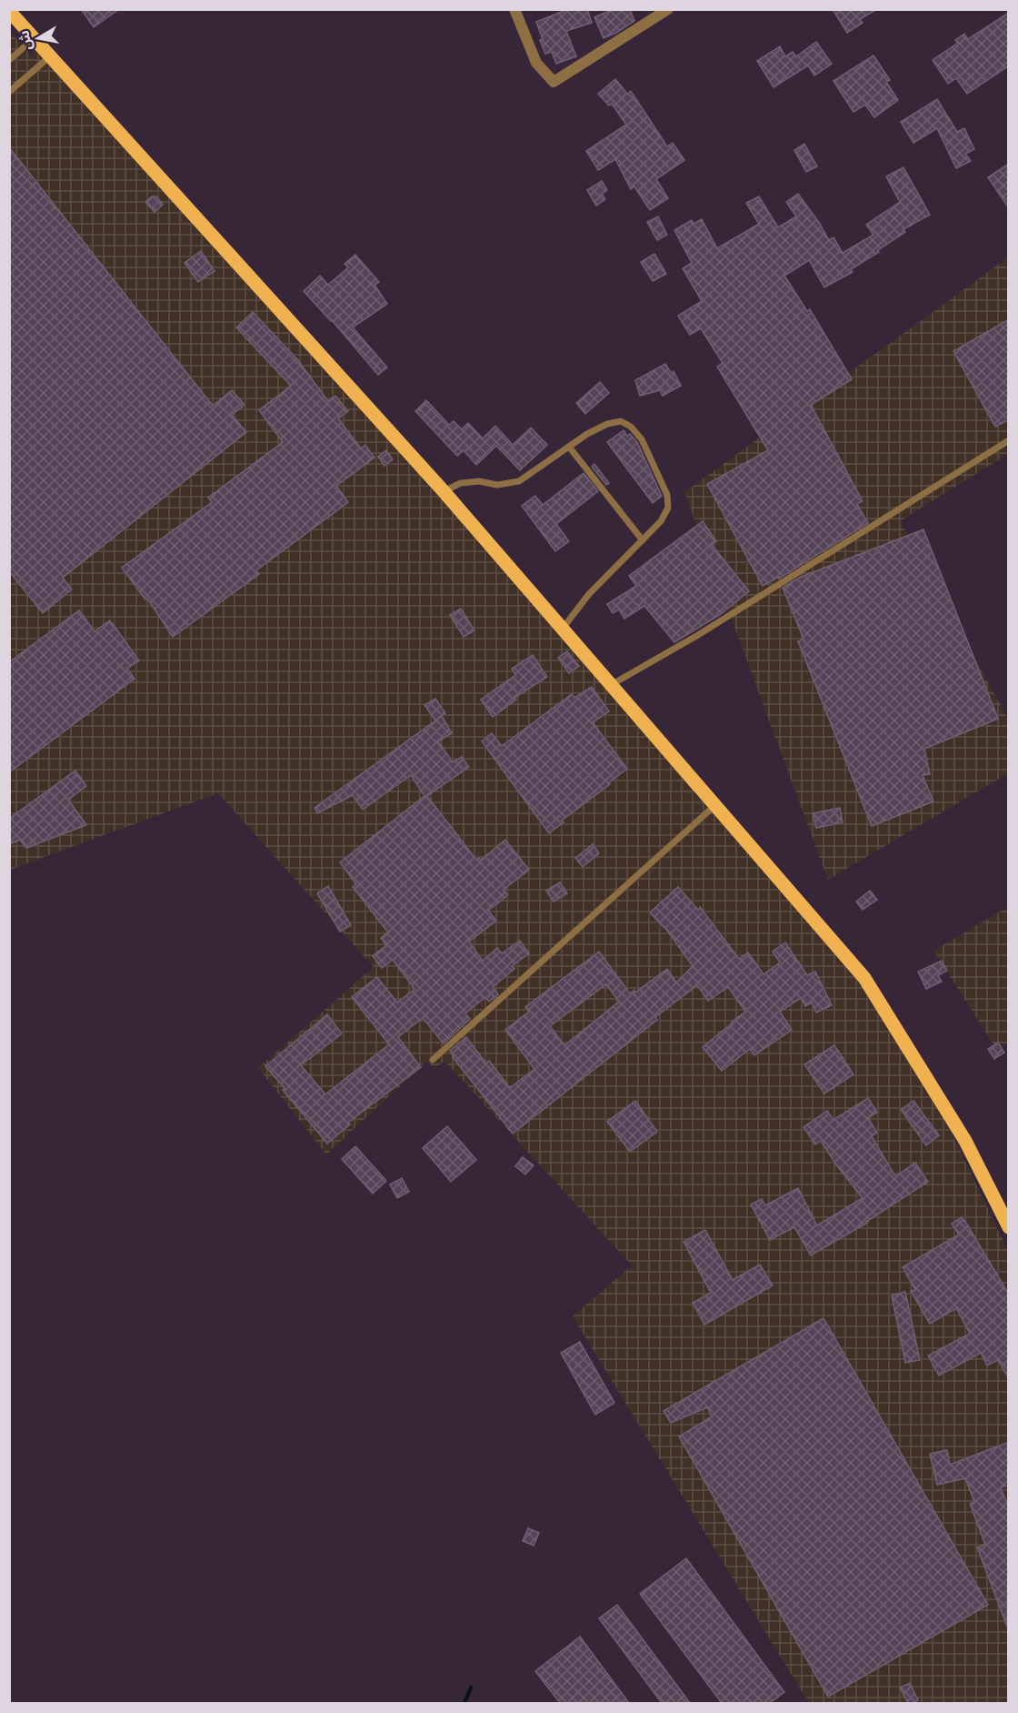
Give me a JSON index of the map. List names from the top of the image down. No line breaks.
{"north":"left"}
